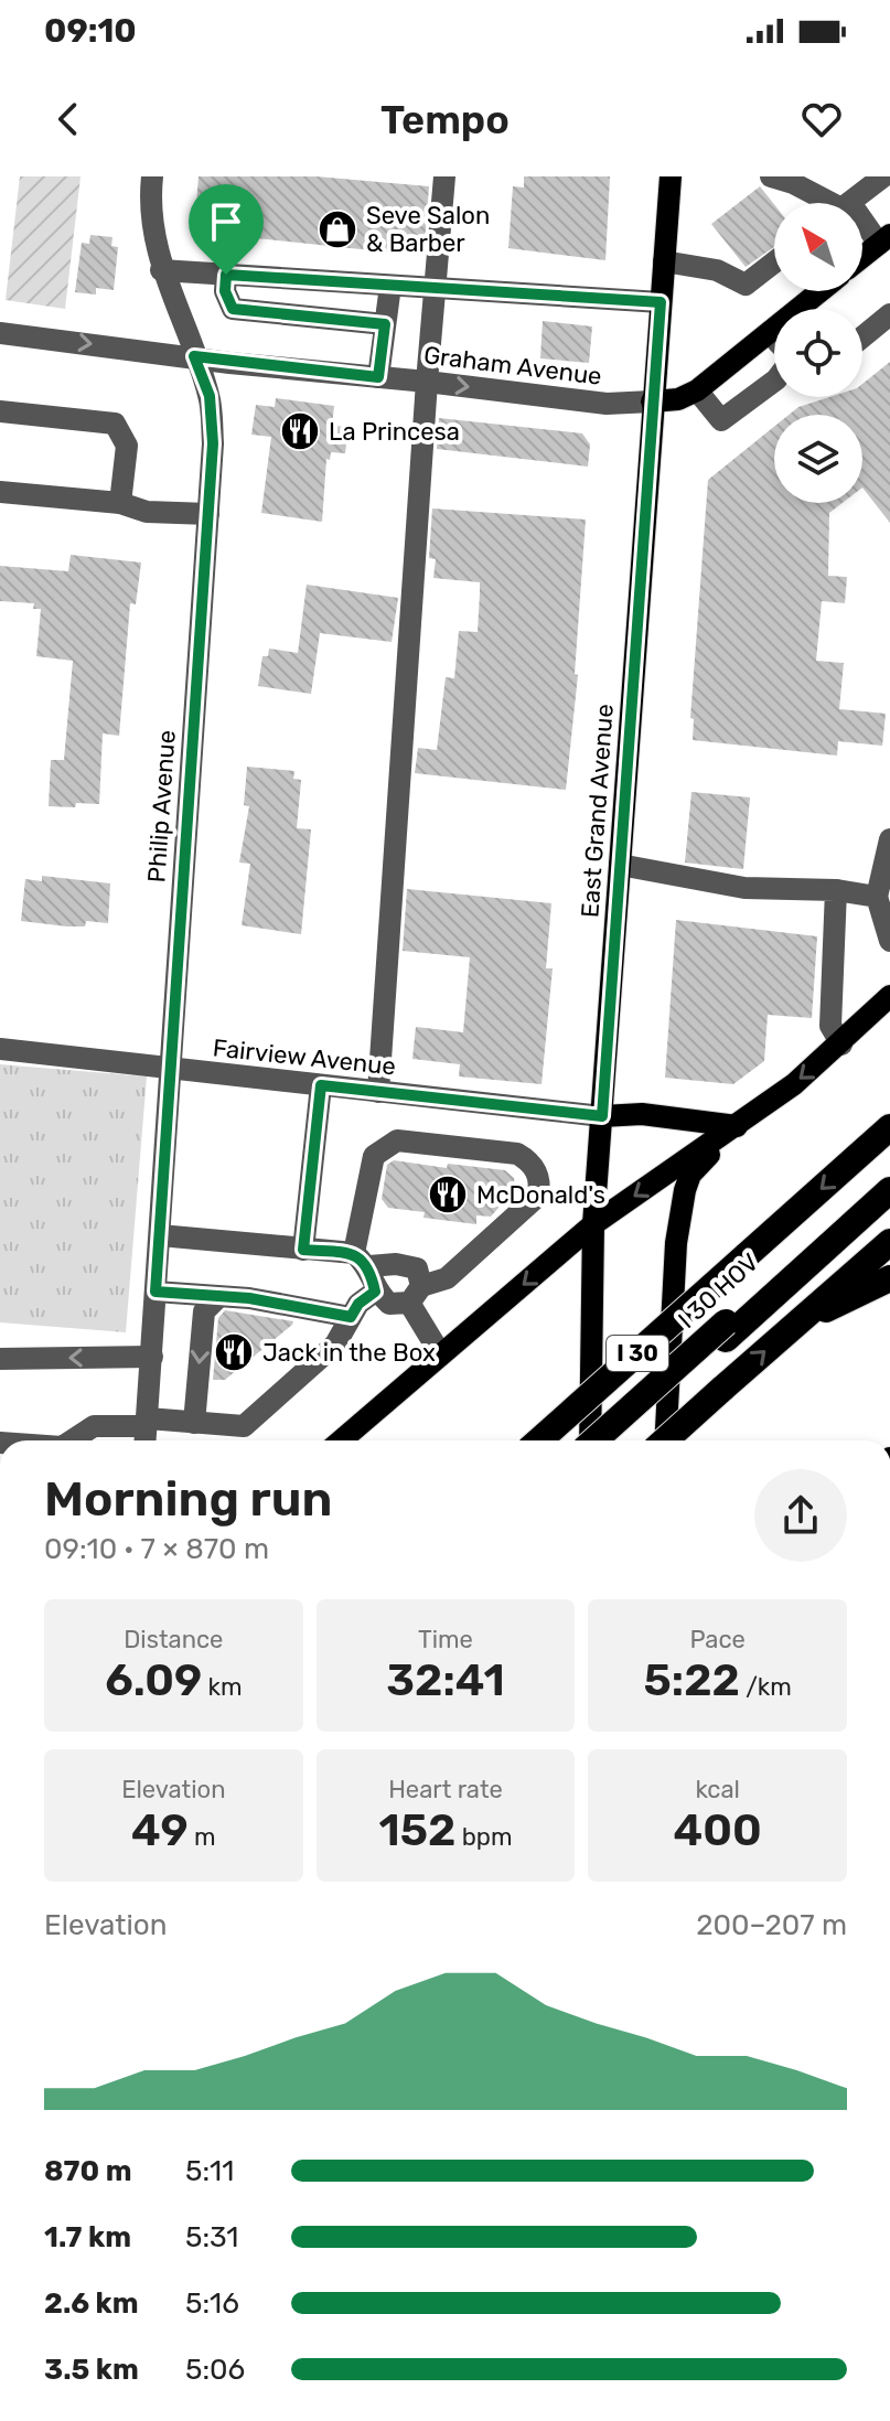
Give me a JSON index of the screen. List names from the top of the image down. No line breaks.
{"streets":{"highway":["I 30 HOV","I 30"],"main road":["East Grand Avenue"],"street":["Graham Avenue","Philip Avenue","Fairview Avenue"]},"crossings":[["Graham Avenue","Philip Avenue"],["Graham Avenue","East Grand Avenue"],["Philip Avenue","Fairview Avenue"],["East Grand Avenue","Fairview Avenue"]],"places":{"shop":["Seve Salon & Barber"],"restaurant":["La Princesa","McDonald's","Jack in the Box"]},"north":"top left","page":{"status":"09:10","header":"Tempo","heading":["Morning run","09:10 · 7 × 870 m"],"stats":[["Distance","6.09 km"],["Time","32:41"],["Pace","5:22 /km"],["Elevation","49 m"],["Heart rate","152 bpm"],["kcal","400"]],"chart":["Elevation","200–207 m"],"list":[{"name":"870 m","note":"5:11"},{"name":"1.7 km","note":"5:31"},{"name":"2.6 km","note":"5:16"},{"name":"3.5 km","note":"5:06"}]}}
